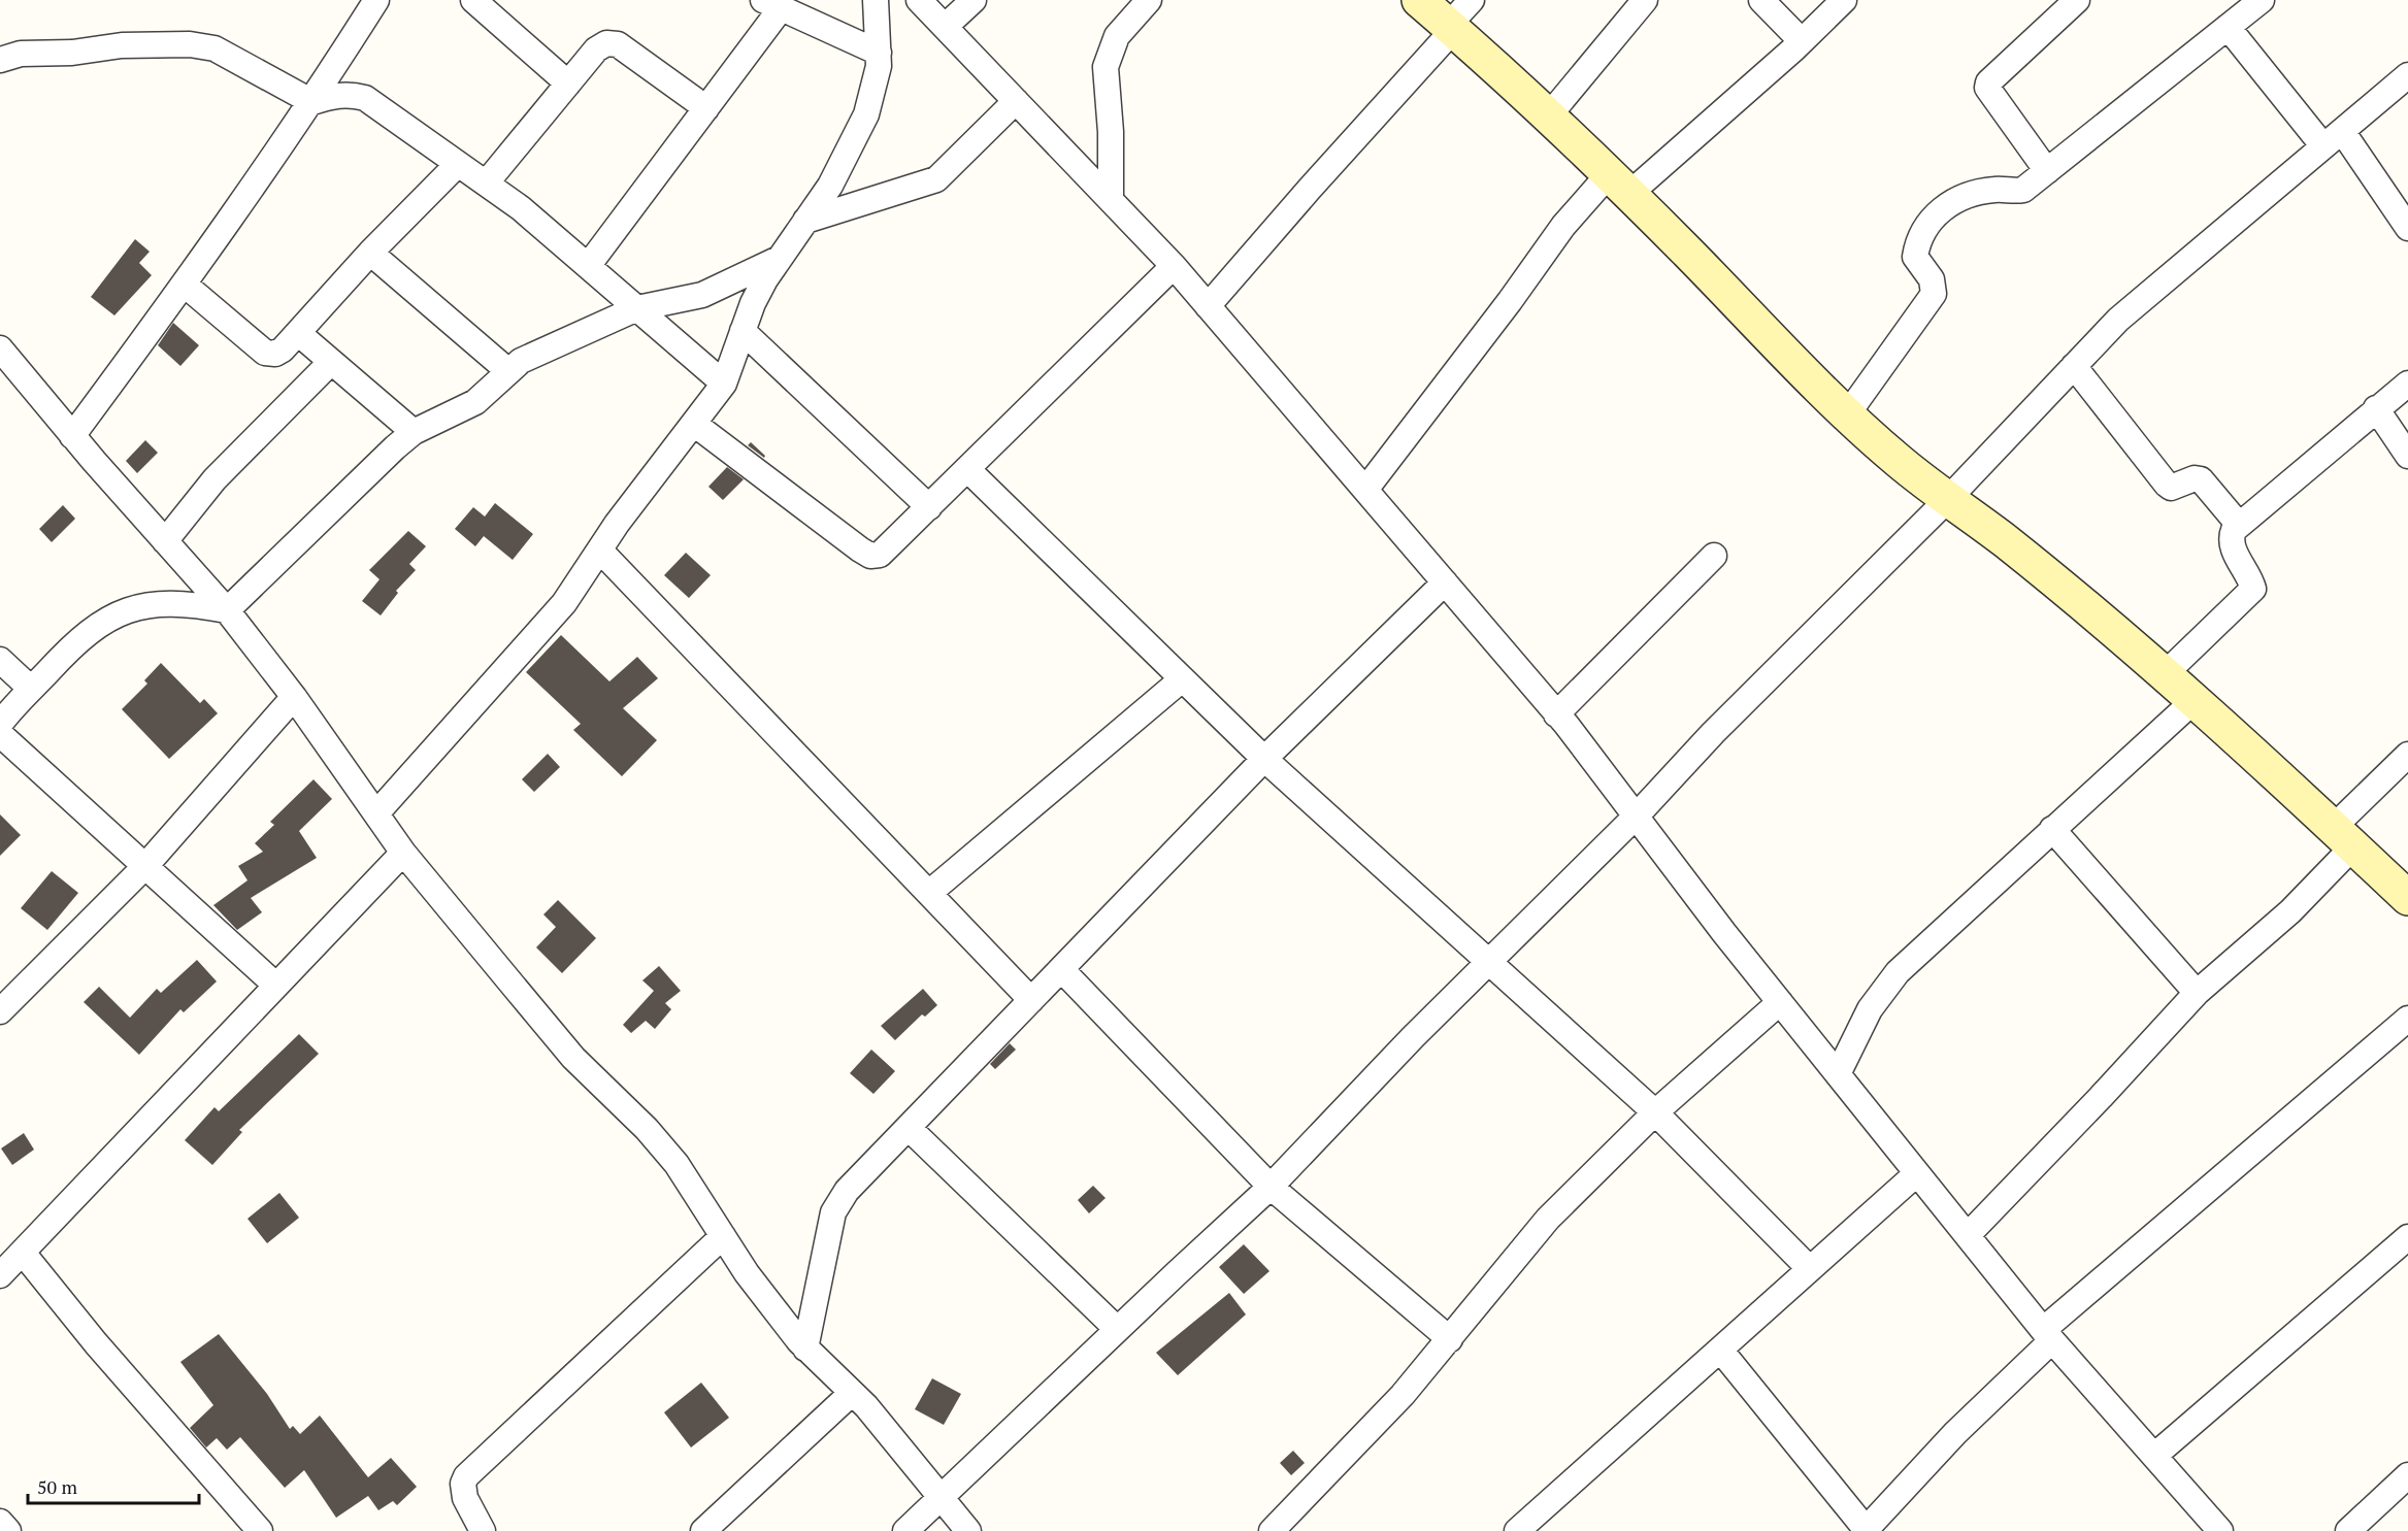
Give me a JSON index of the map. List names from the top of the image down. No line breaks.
{"scale_bar":"50 m"}
